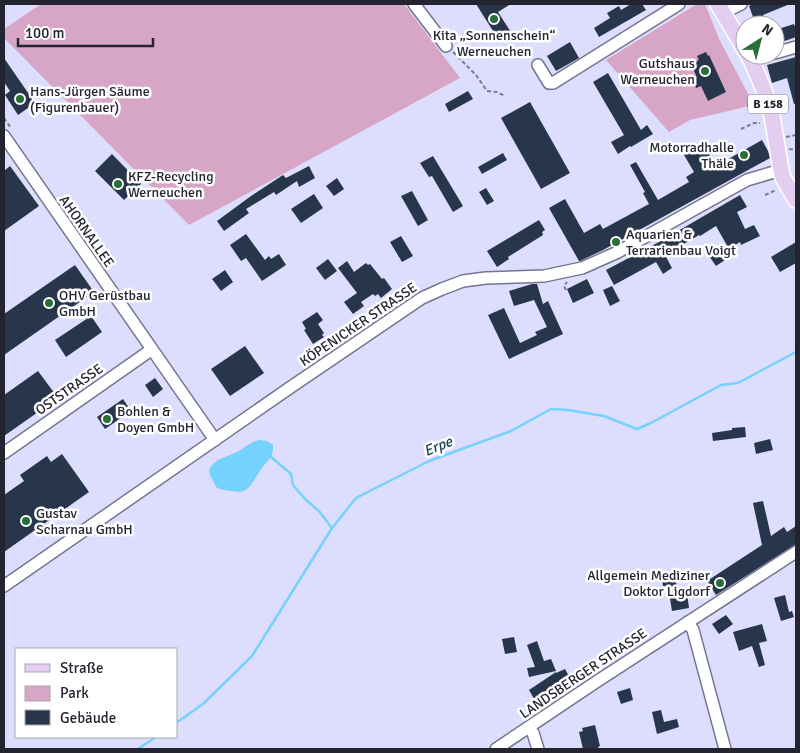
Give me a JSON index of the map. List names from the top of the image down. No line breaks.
{"streets":{"main road":["B 158"],"street":["AHORNALLEE","KÖPENICKER STRASSE","OSTSTRASSE","LANDSBERGER STRASSE"]},"crossings":[["B 158","KÖPENICKER STRASSE"],["AHORNALLEE","KÖPENICKER STRASSE"],["AHORNALLEE","OSTSTRASSE"]],"water":["Erpe"],"places":["Kita „Sonnenschein“ Werneuchen","Gutshaus Werneuchen","Hans-Jürgen Säume (Figurenbauer)","Motorradhalle Thäle","KFZ-Recycling Werneuchen","Aquarien & Terrarienbau Voigt","OHV Gerüstbau GmbH","Bohlen & Doyen GmbH","Gustav Scharnau GmbH","Allgemein Mediziner Doktor Ligdorf"],"legend":["Straße","Park","Gebäude"],"scale_bar":"100 m","north":"top right"}
